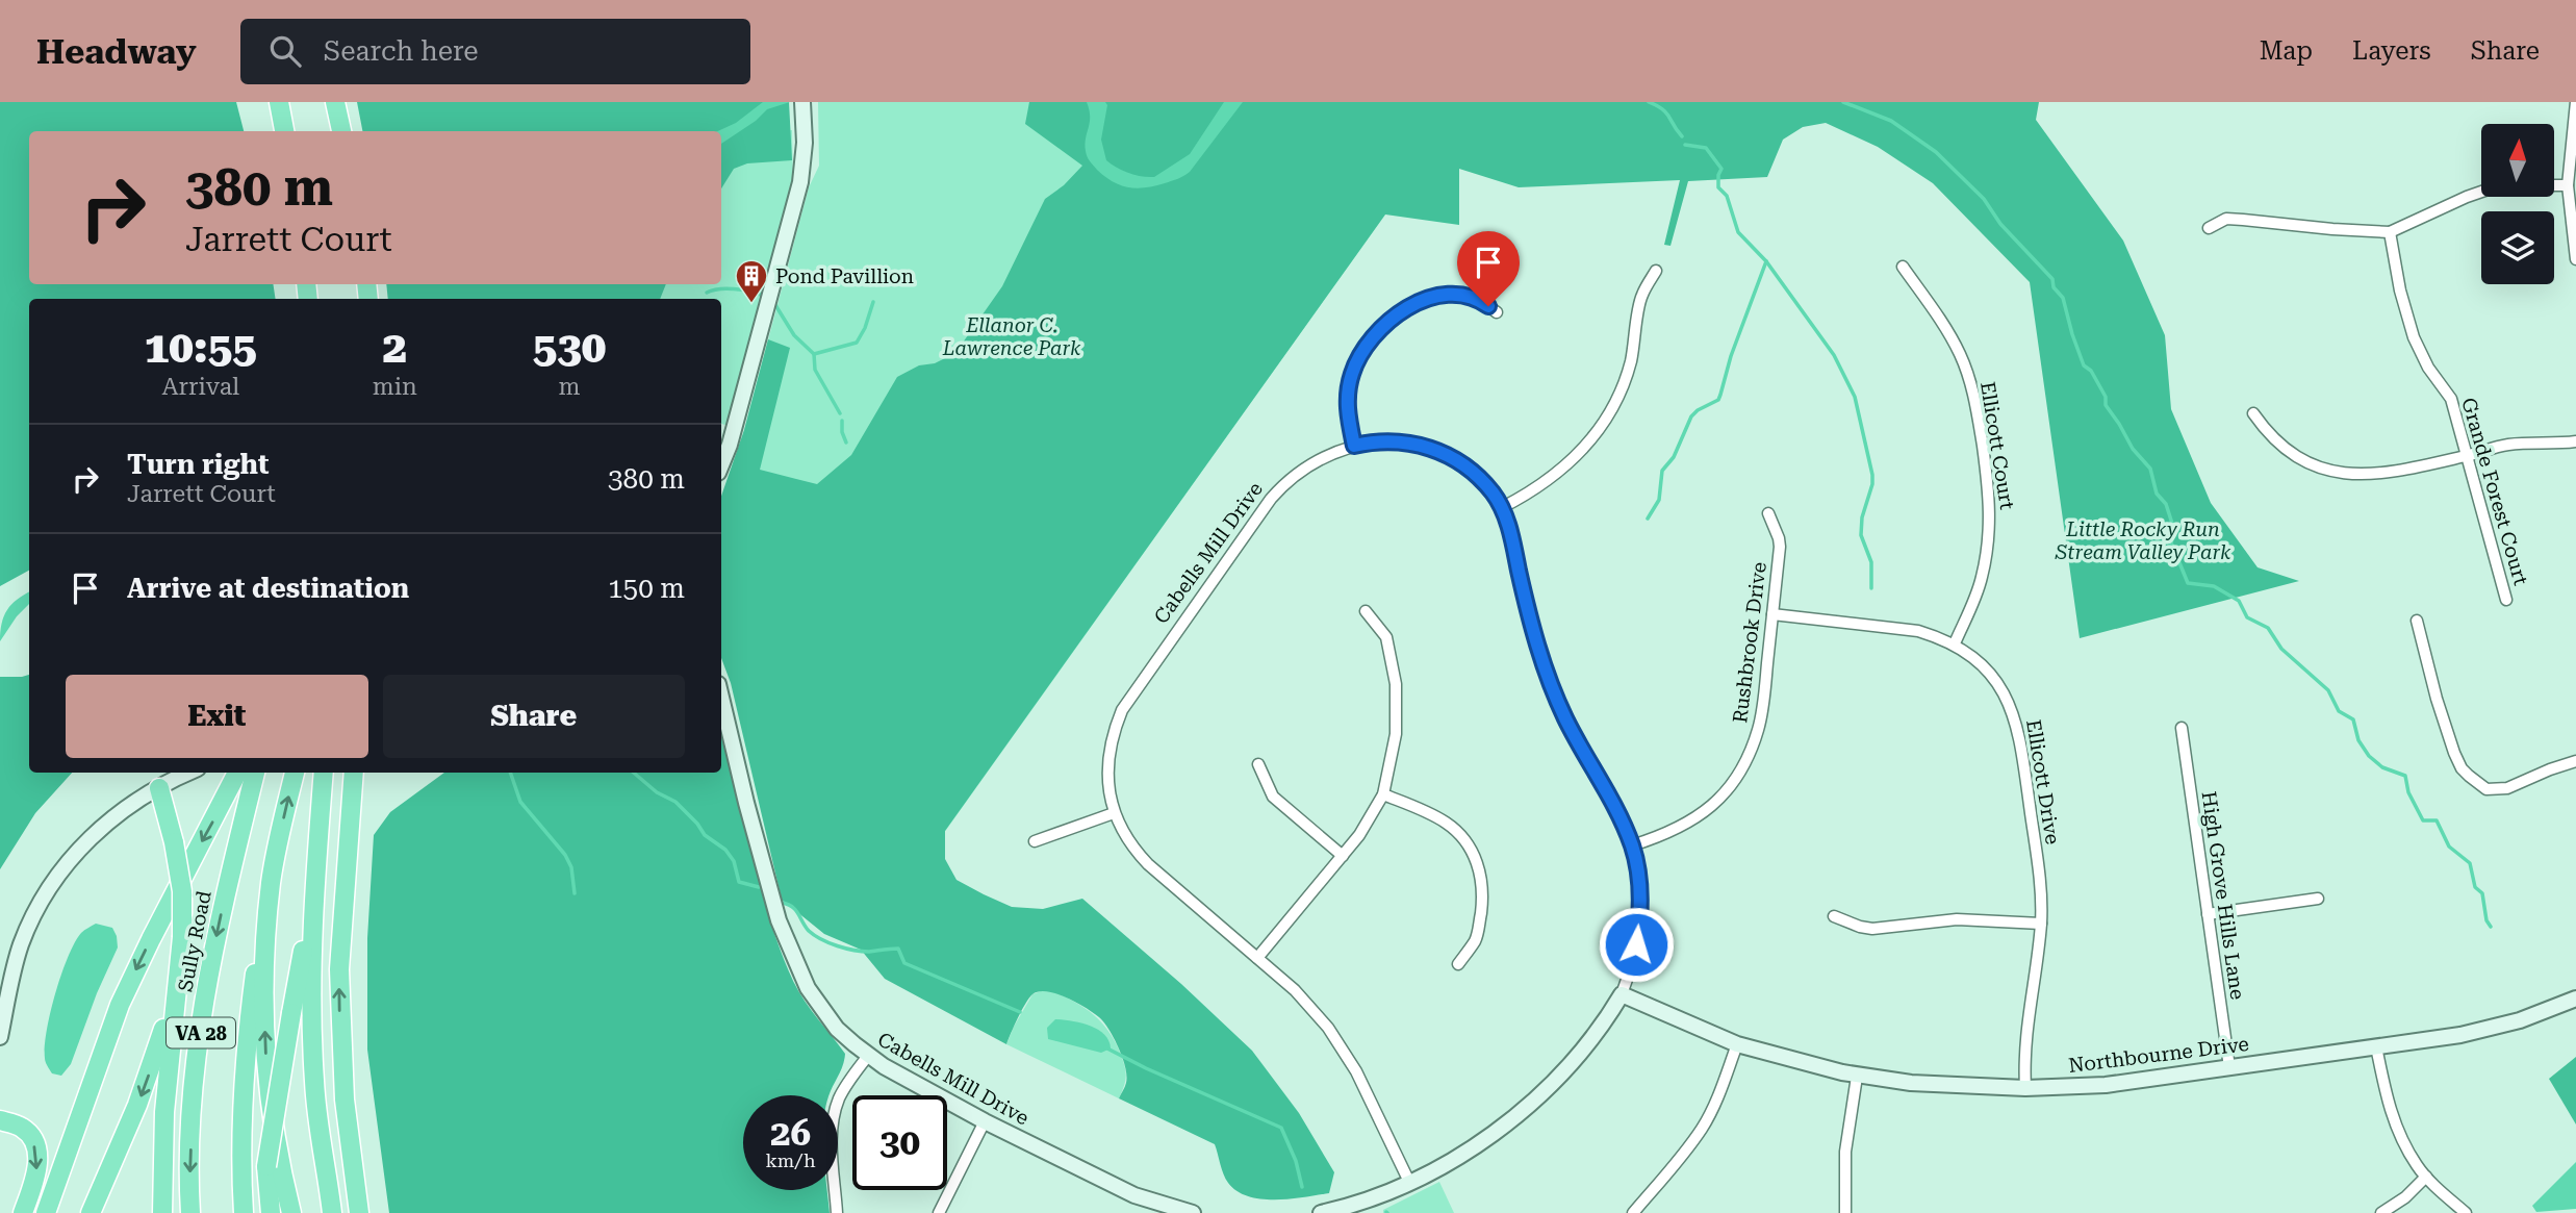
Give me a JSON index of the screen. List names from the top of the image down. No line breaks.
{"streets":{"highway":["Sully Road","VA 28"],"street":["Ellicott Court","Grande Forest Court","Cabells Mill Drive","Rushbrook Drive","Ellicott Drive","High Grove Hills Lane","Northbourne Drive"]},"crossings":[["Ellicott Court","Ellicott Drive"],["Cabells Mill Drive","Rushbrook Drive"],["Cabells Mill Drive","Northbourne Drive"],["Rushbrook Drive","Ellicott Drive"],["Ellicott Drive","Northbourne Drive"],["High Grove Hills Lane","Northbourne Drive"]],"parks":["Ellanor C. Lawrence Park","Little Rocky Run Stream Valley Park"],"places":{"building":["Pond Pavillion"]},"north":"top","page":{"header":"Headway","search":"Search here","nav":["Map","Layers","Share"],"turn":["380 m","Jarrett Court"],"eta":["10:55","Arrival","2","min","530","m"],"list":[{"name":"Turn right","note":"Jarrett Court","value":"380 m"},{"name":"Arrive at destination","value":"150 m"}],"buttons":["Exit","Share"],"speed":"26 km/h","limit":"30"}}
